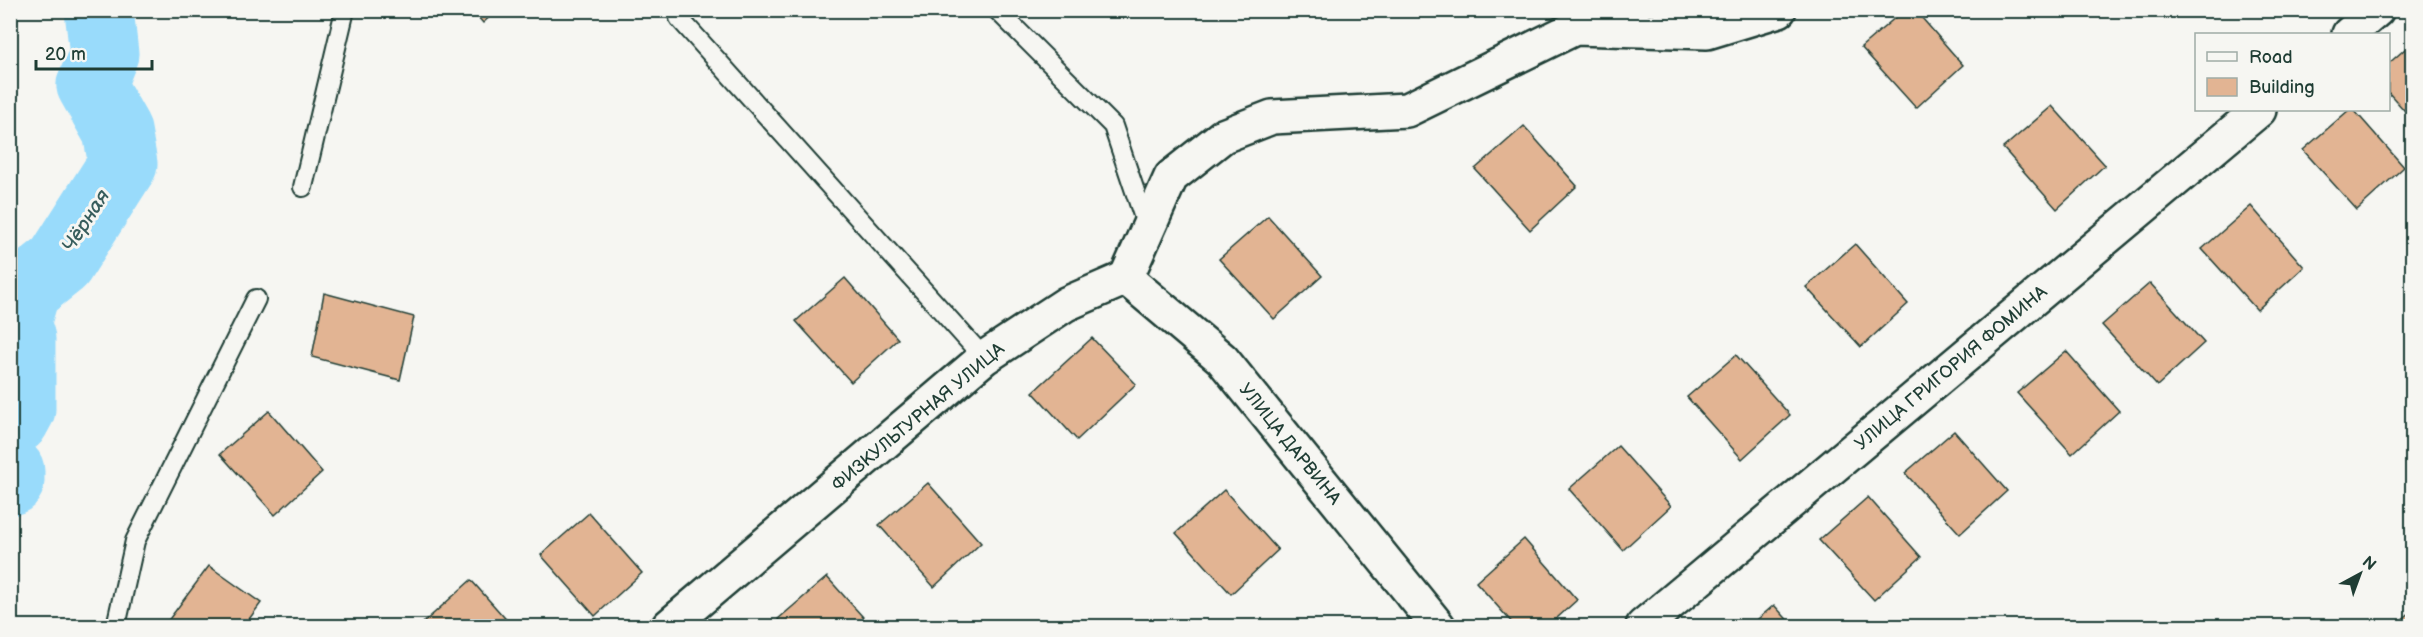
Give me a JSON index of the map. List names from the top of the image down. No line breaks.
{"streets":{"street":["УЛИЦА ГРИГОРИЯ ФОМИНА","ФИЗКУЛЬТУРНАЯ УЛИЦА","УЛИЦА ДАРВИНА"]},"crossings":[["ФИЗКУЛЬТУРНАЯ УЛИЦА","УЛИЦА ДАРВИНА"]],"water":["Чёрная"],"legend":["Road","Building"],"scale_bar":"20 m","north":"top right"}
